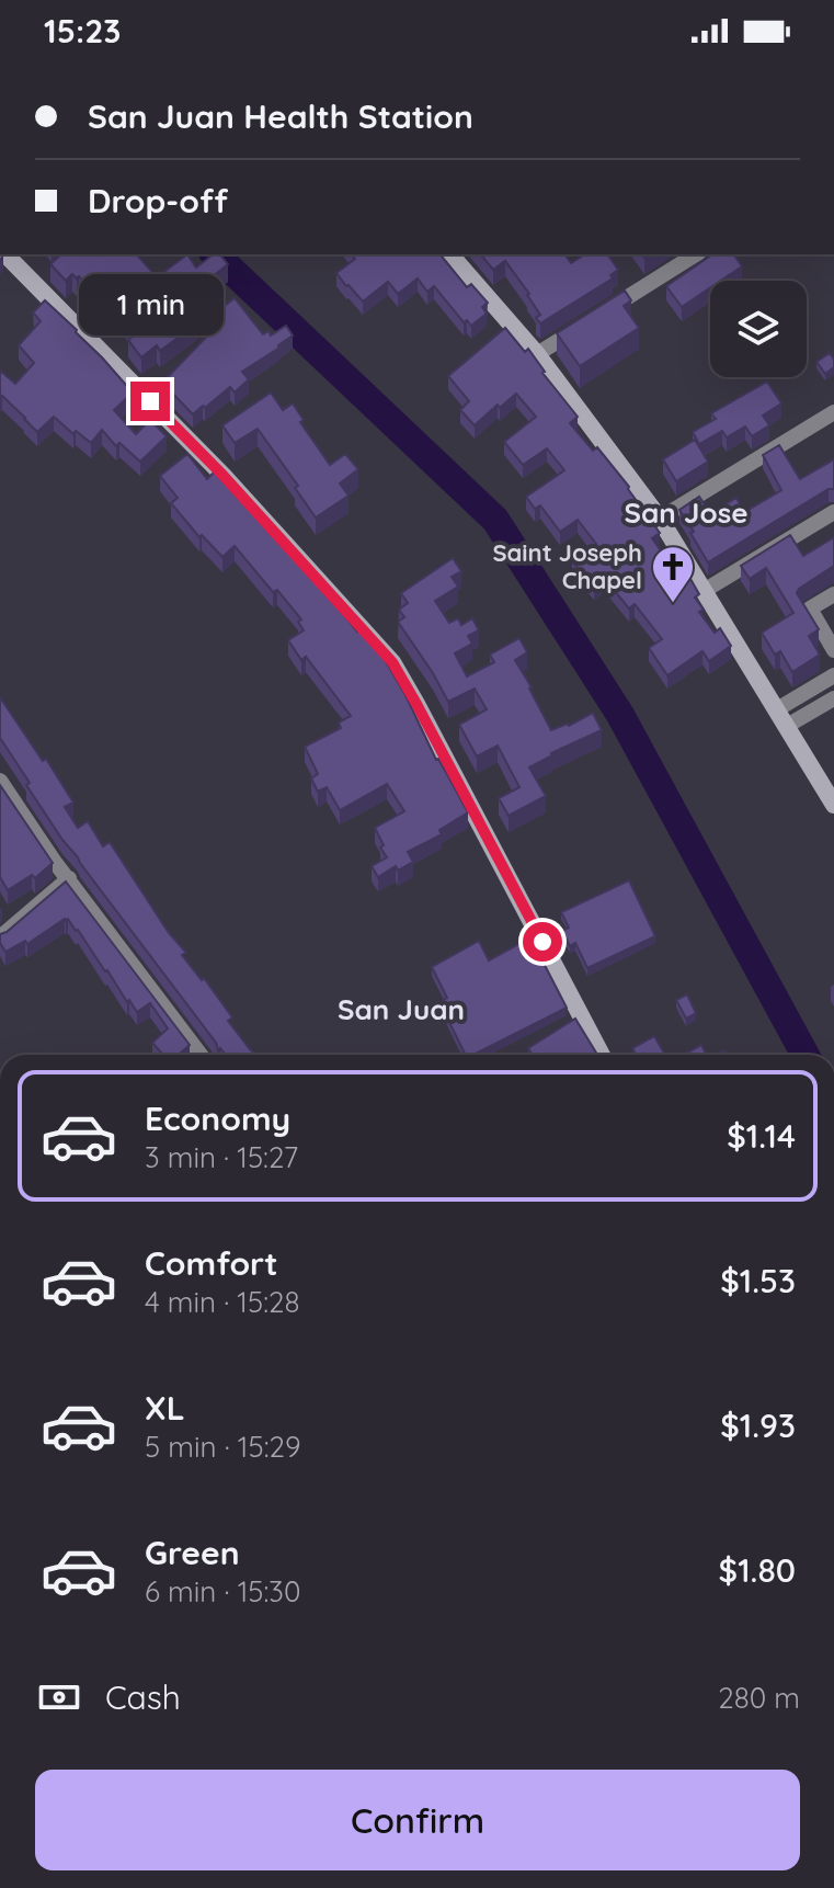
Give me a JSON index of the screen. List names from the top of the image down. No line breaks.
{"districts":["San Jose","San Juan"],"places":{"church":["Saint Joseph Chapel"]},"page":{"status":"15:23","banner":["San Juan Health Station","Drop-off"],"bubble":"1 min","list":[{"name":"Economy","note":"3 min · 15:27","value":"$1.14"},{"name":"Comfort","note":"4 min · 15:28","value":"$1.53"},{"name":"XL","note":"5 min · 15:29","value":"$1.93"},{"name":"Green","note":"6 min · 15:30","value":"$1.80"}],"pay":["Cash","280 m"],"buttons":"Confirm"}}
